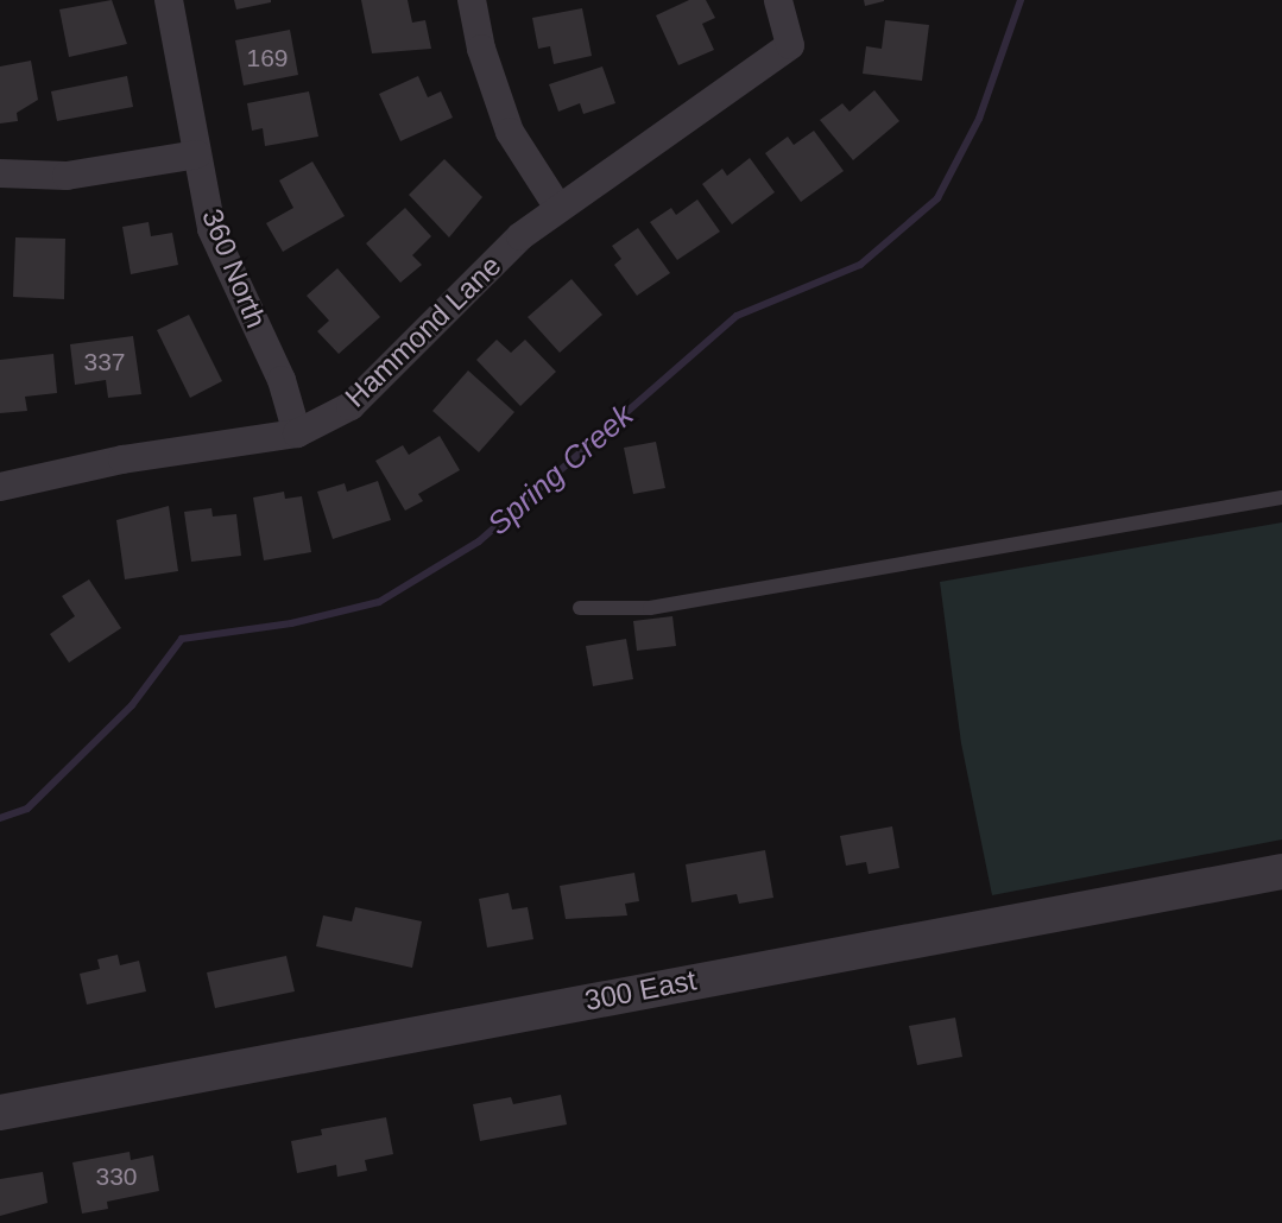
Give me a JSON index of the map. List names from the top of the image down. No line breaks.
{"streets":{"street":["360 North","Hammond Lane","300 East"]},"crossings":[["360 North","Hammond Lane"]],"water":["Spring Creek"],"house_numbers":["169","337","330"]}
